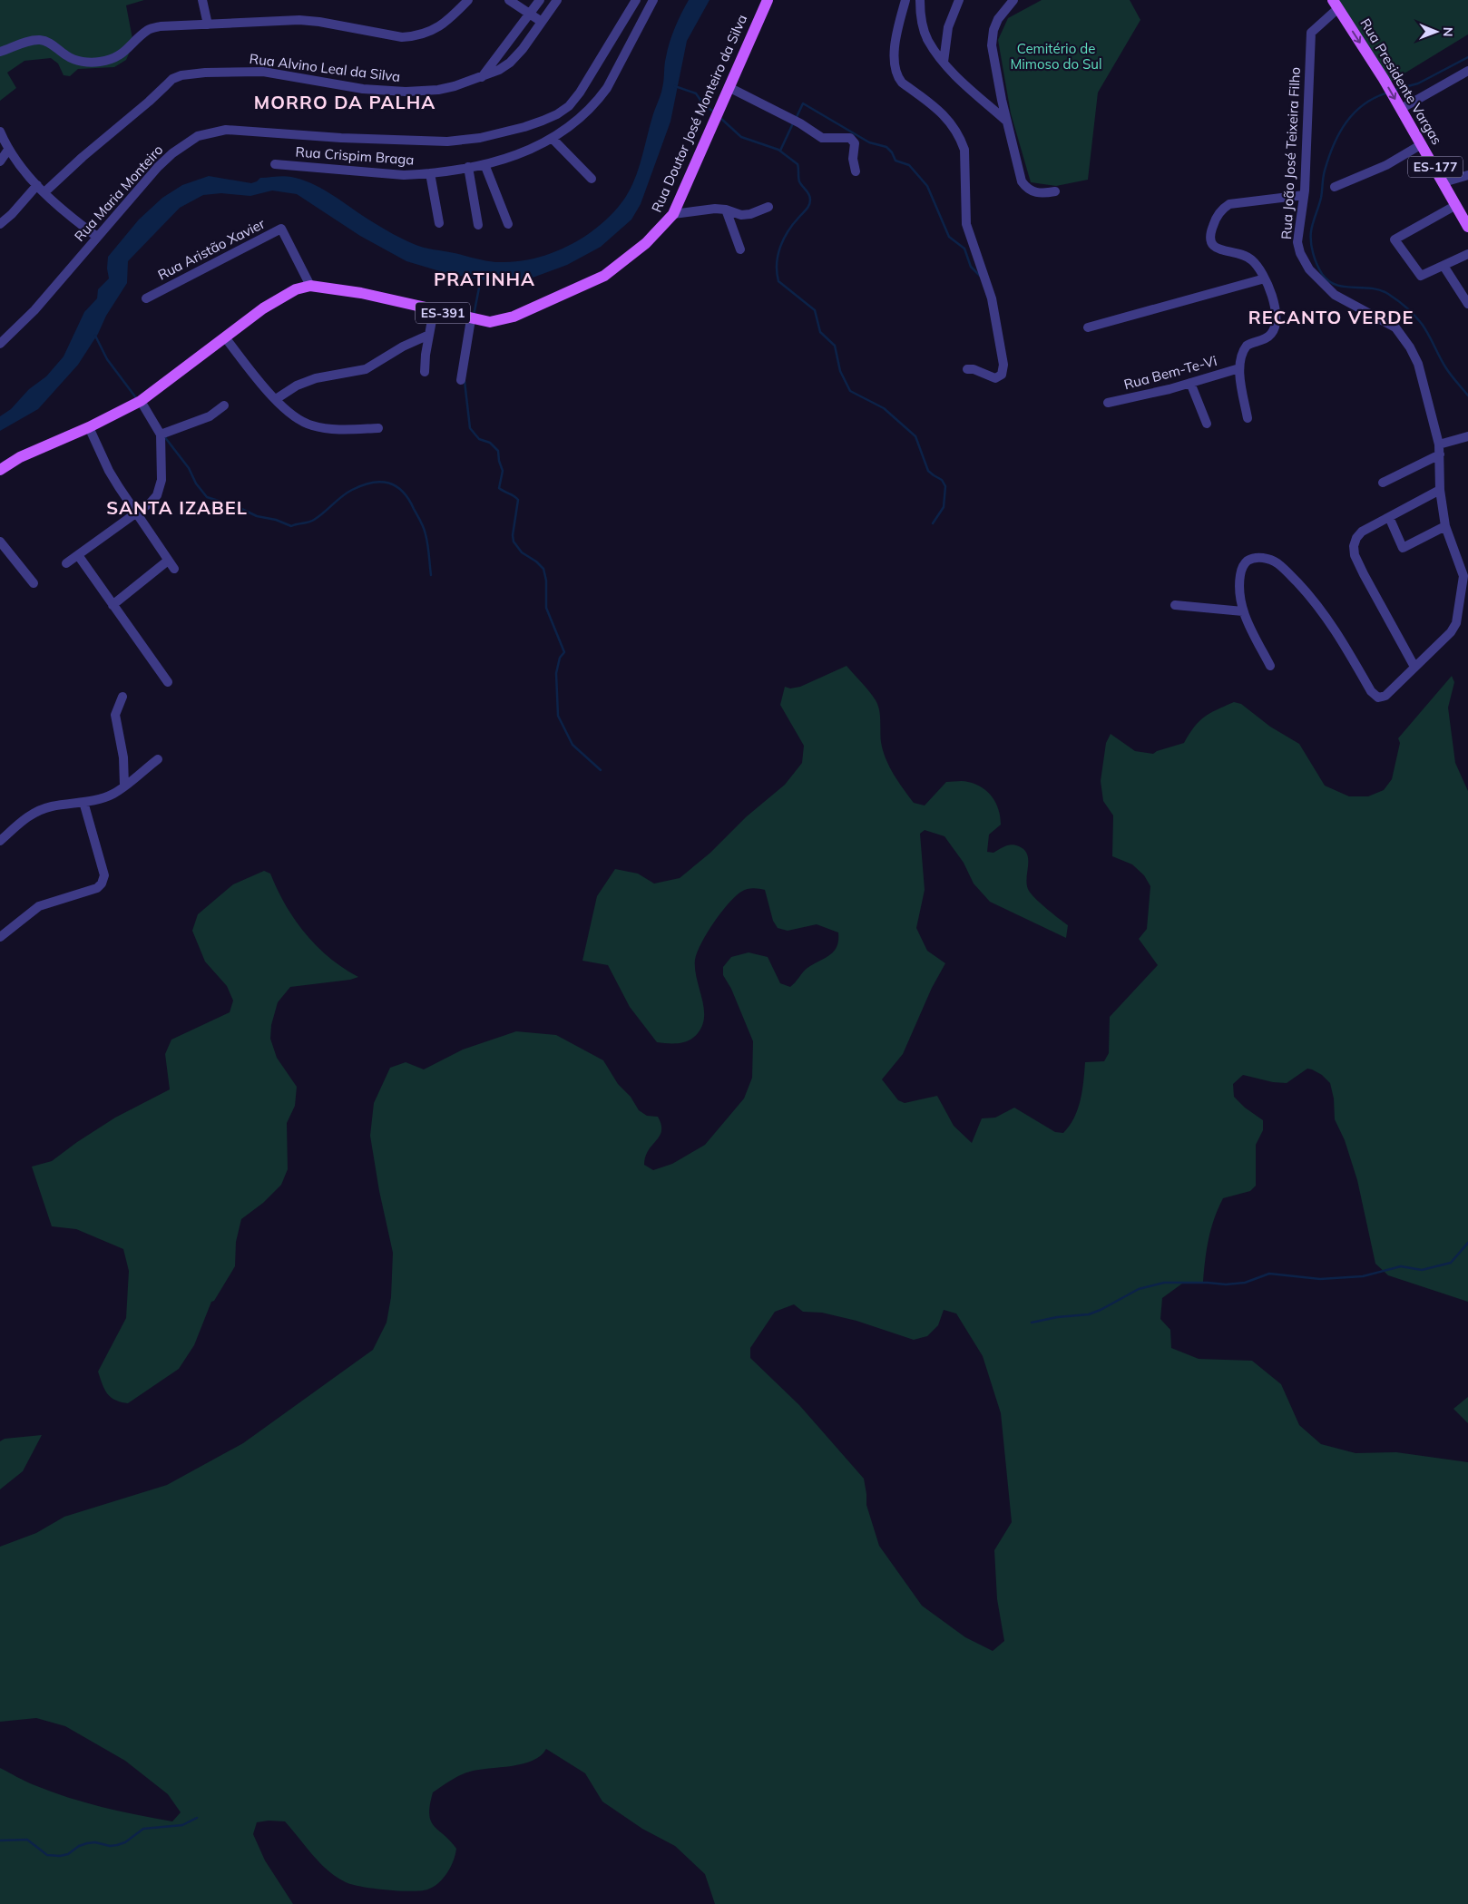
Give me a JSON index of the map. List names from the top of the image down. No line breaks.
{"streets":{"main road":["Rua Presidente Vargas","Rua Doutor José Monteiro da Silva","ES-177","ES-391"],"street":["Rua Alvino Leal da Silva","Rua João José Teixeira Filho","Rua Crispim Braga","Rua Maria Monteiro","Rua Aristão Xavier","Rua Bem-Te-Vi"]},"crossings":[["Rua Presidente Vargas","Rua João José Teixeira Filho"],["Rua Doutor José Monteiro da Silva","Rua Aristão Xavier"]],"one_way":["Rua Presidente Vargas"],"districts":["MORRO DA PALHA","PRATINHA","RECANTO VERDE","SANTA IZABEL"],"parks":["Cemitério de Mimoso do Sul"],"north":"right"}
